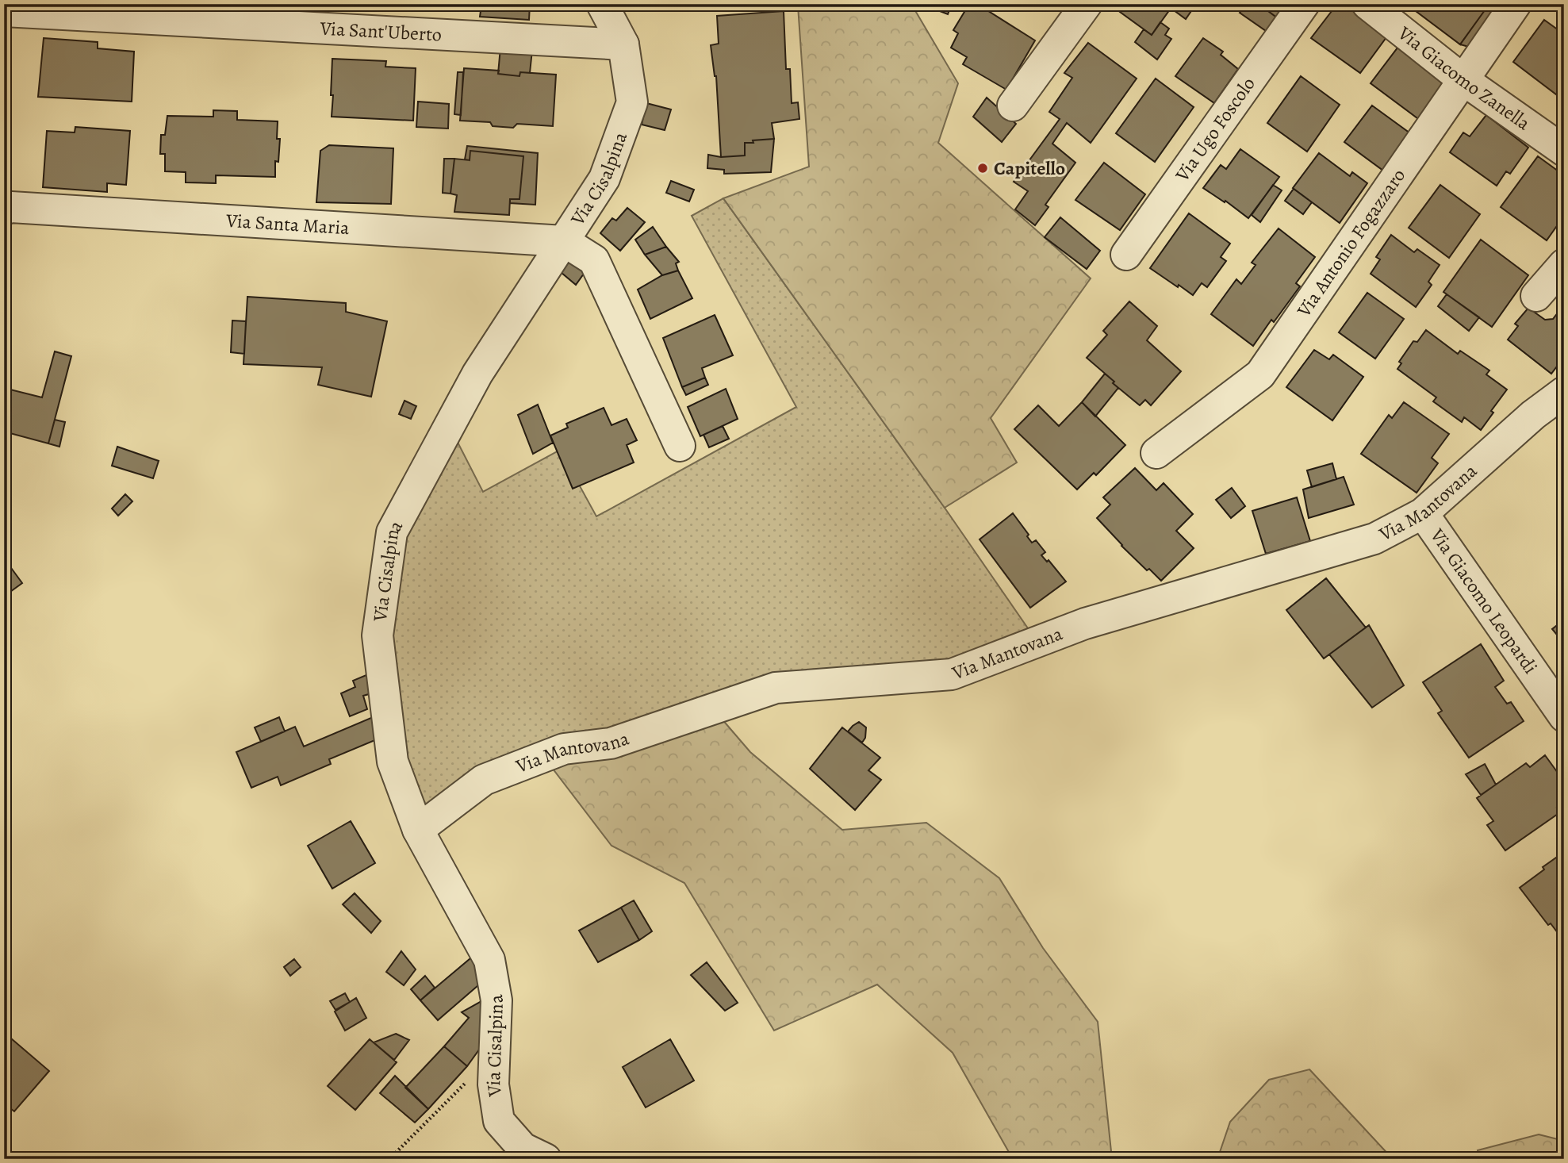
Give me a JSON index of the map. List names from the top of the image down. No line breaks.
{"streets":{"street":["Via Sant'Uberto","Via Giacomo Zanella","Via Ugo Foscolo","Via Cisalpina","Via Santa Maria","Via Antonio Fogazzaro","Via Mantovana","Via Giacomo Leopardi"]},"crossings":[["Via Sant'Uberto","Via Cisalpina"],["Via Giacomo Zanella","Via Antonio Fogazzaro"],["Via Cisalpina","Via Santa Maria"],["Via Cisalpina","Via Mantovana"],["Via Mantovana","Via Giacomo Leopardi"]],"places":["Capitello"]}
